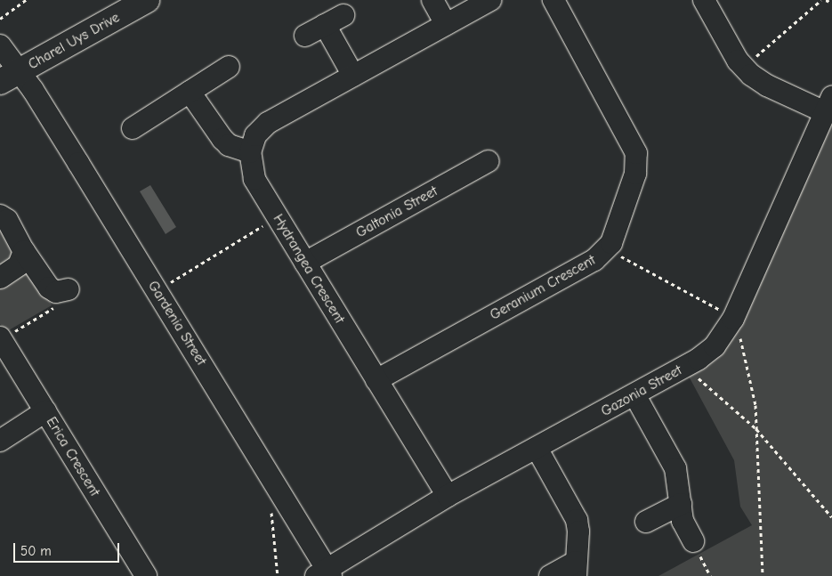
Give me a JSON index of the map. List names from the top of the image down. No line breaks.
{"streets":{"main road":["Charel Uys Drive"],"street":["Galtonia Street","Hydrangea Crescent","Geranium Crescent","Gardenia Street","Gazonia Street","Erica Crescent"]},"crossings":[["Charel Uys Drive","Gardenia Street"],["Galtonia Street","Hydrangea Crescent"],["Hydrangea Crescent","Geranium Crescent"],["Hydrangea Crescent","Gazonia Street"],["Gardenia Street","Gazonia Street"]],"scale_bar":"50 m"}
